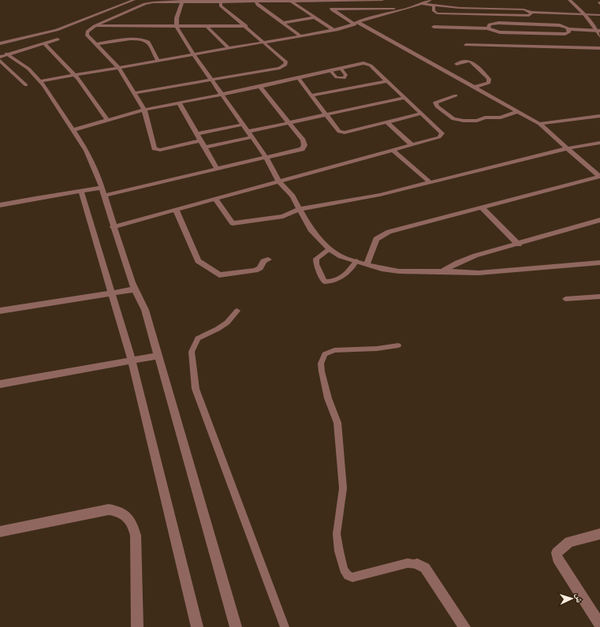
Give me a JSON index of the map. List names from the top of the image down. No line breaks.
{"north":"right"}
